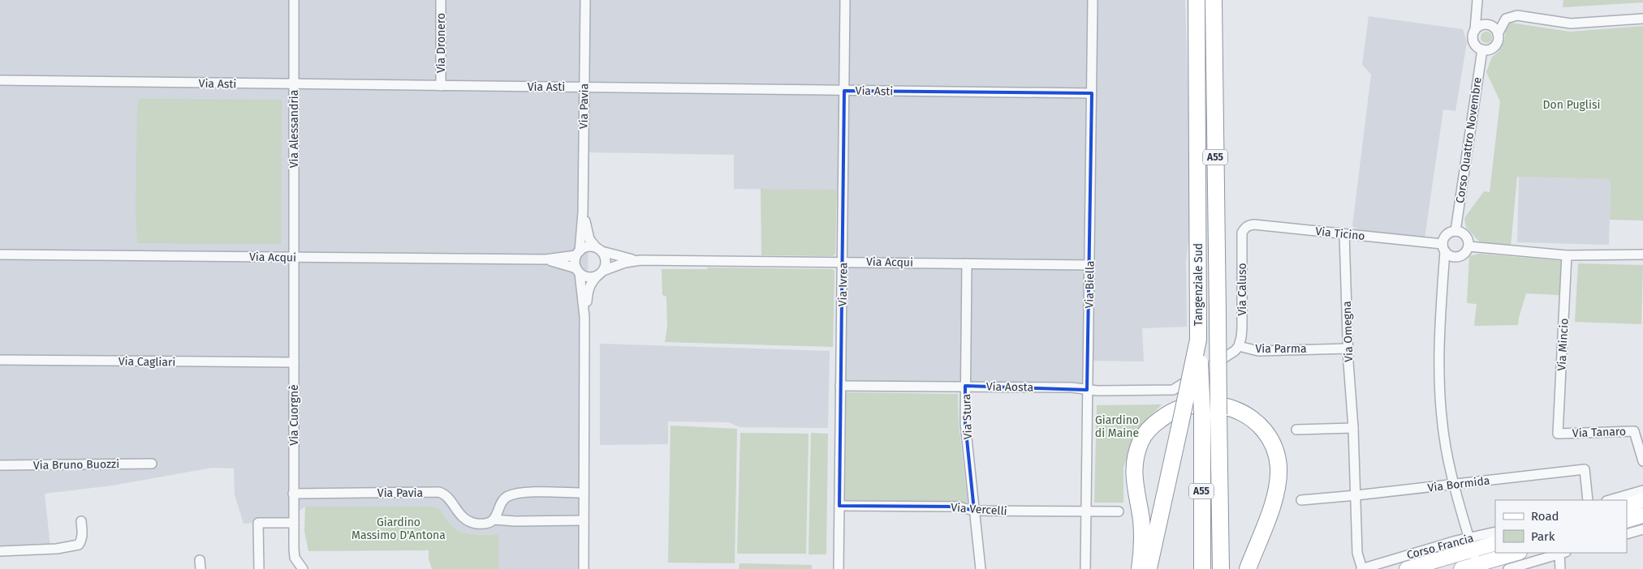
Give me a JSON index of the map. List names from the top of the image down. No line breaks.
{"streets":{"highway":["A55","Tangenziale Sud"],"main road":["Corso Francia"],"street":["Via Dronero","Via Asti","Via Pavia","Via Alessandria","Corso Quattro Novembre","Via Ticino","Via Acqui","Via Ivrea","Via Biella","Via Caluso","Via Omegna","Via Mincio","Via Parma","Via Cagliari","Via Aosta","Via Cuorgnè","Via Stura","Via Tanaro","Via Bruno Buozzi","Via Bormida","Via Vercelli"]},"crossings":[["Via Dronero","Via Asti"],["Via Asti","Via Pavia"],["Via Asti","Via Alessandria"],["Via Asti","Via Ivrea"],["Via Asti","Via Biella"],["Via Pavia","Via Acqui"],["Via Pavia","Via Cuorgnè"],["Via Alessandria","Via Acqui"],["Via Alessandria","Via Cuorgnè"],["Corso Quattro Novembre","Via Ticino"],["Via Ticino","Via Caluso"],["Via Ticino","Via Omegna"],["Via Acqui","Via Ivrea"],["Via Acqui","Via Biella"],["Via Acqui","Via Cuorgnè"],["Via Acqui","Via Stura"],["Via Ivrea","Via Aosta"],["Via Ivrea","Via Vercelli"],["Via Biella","Via Aosta"],["Via Biella","Via Vercelli"],["Via Caluso","Via Parma"],["Via Caluso","Via Aosta"],["Via Omegna","Via Parma"],["Via Omegna","Via Bormida"],["Via Omegna","Corso Francia"],["Via Mincio","Via Tanaro"],["Via Parma","Via Aosta"],["Via Cagliari","Via Cuorgnè"],["Via Aosta","Via Stura"],["Via Stura","Via Vercelli"]],"parks":["Don Puglisi","Giardino di Maine","Giardino Massimo D'Antona"],"legend":["Road","Park"]}
